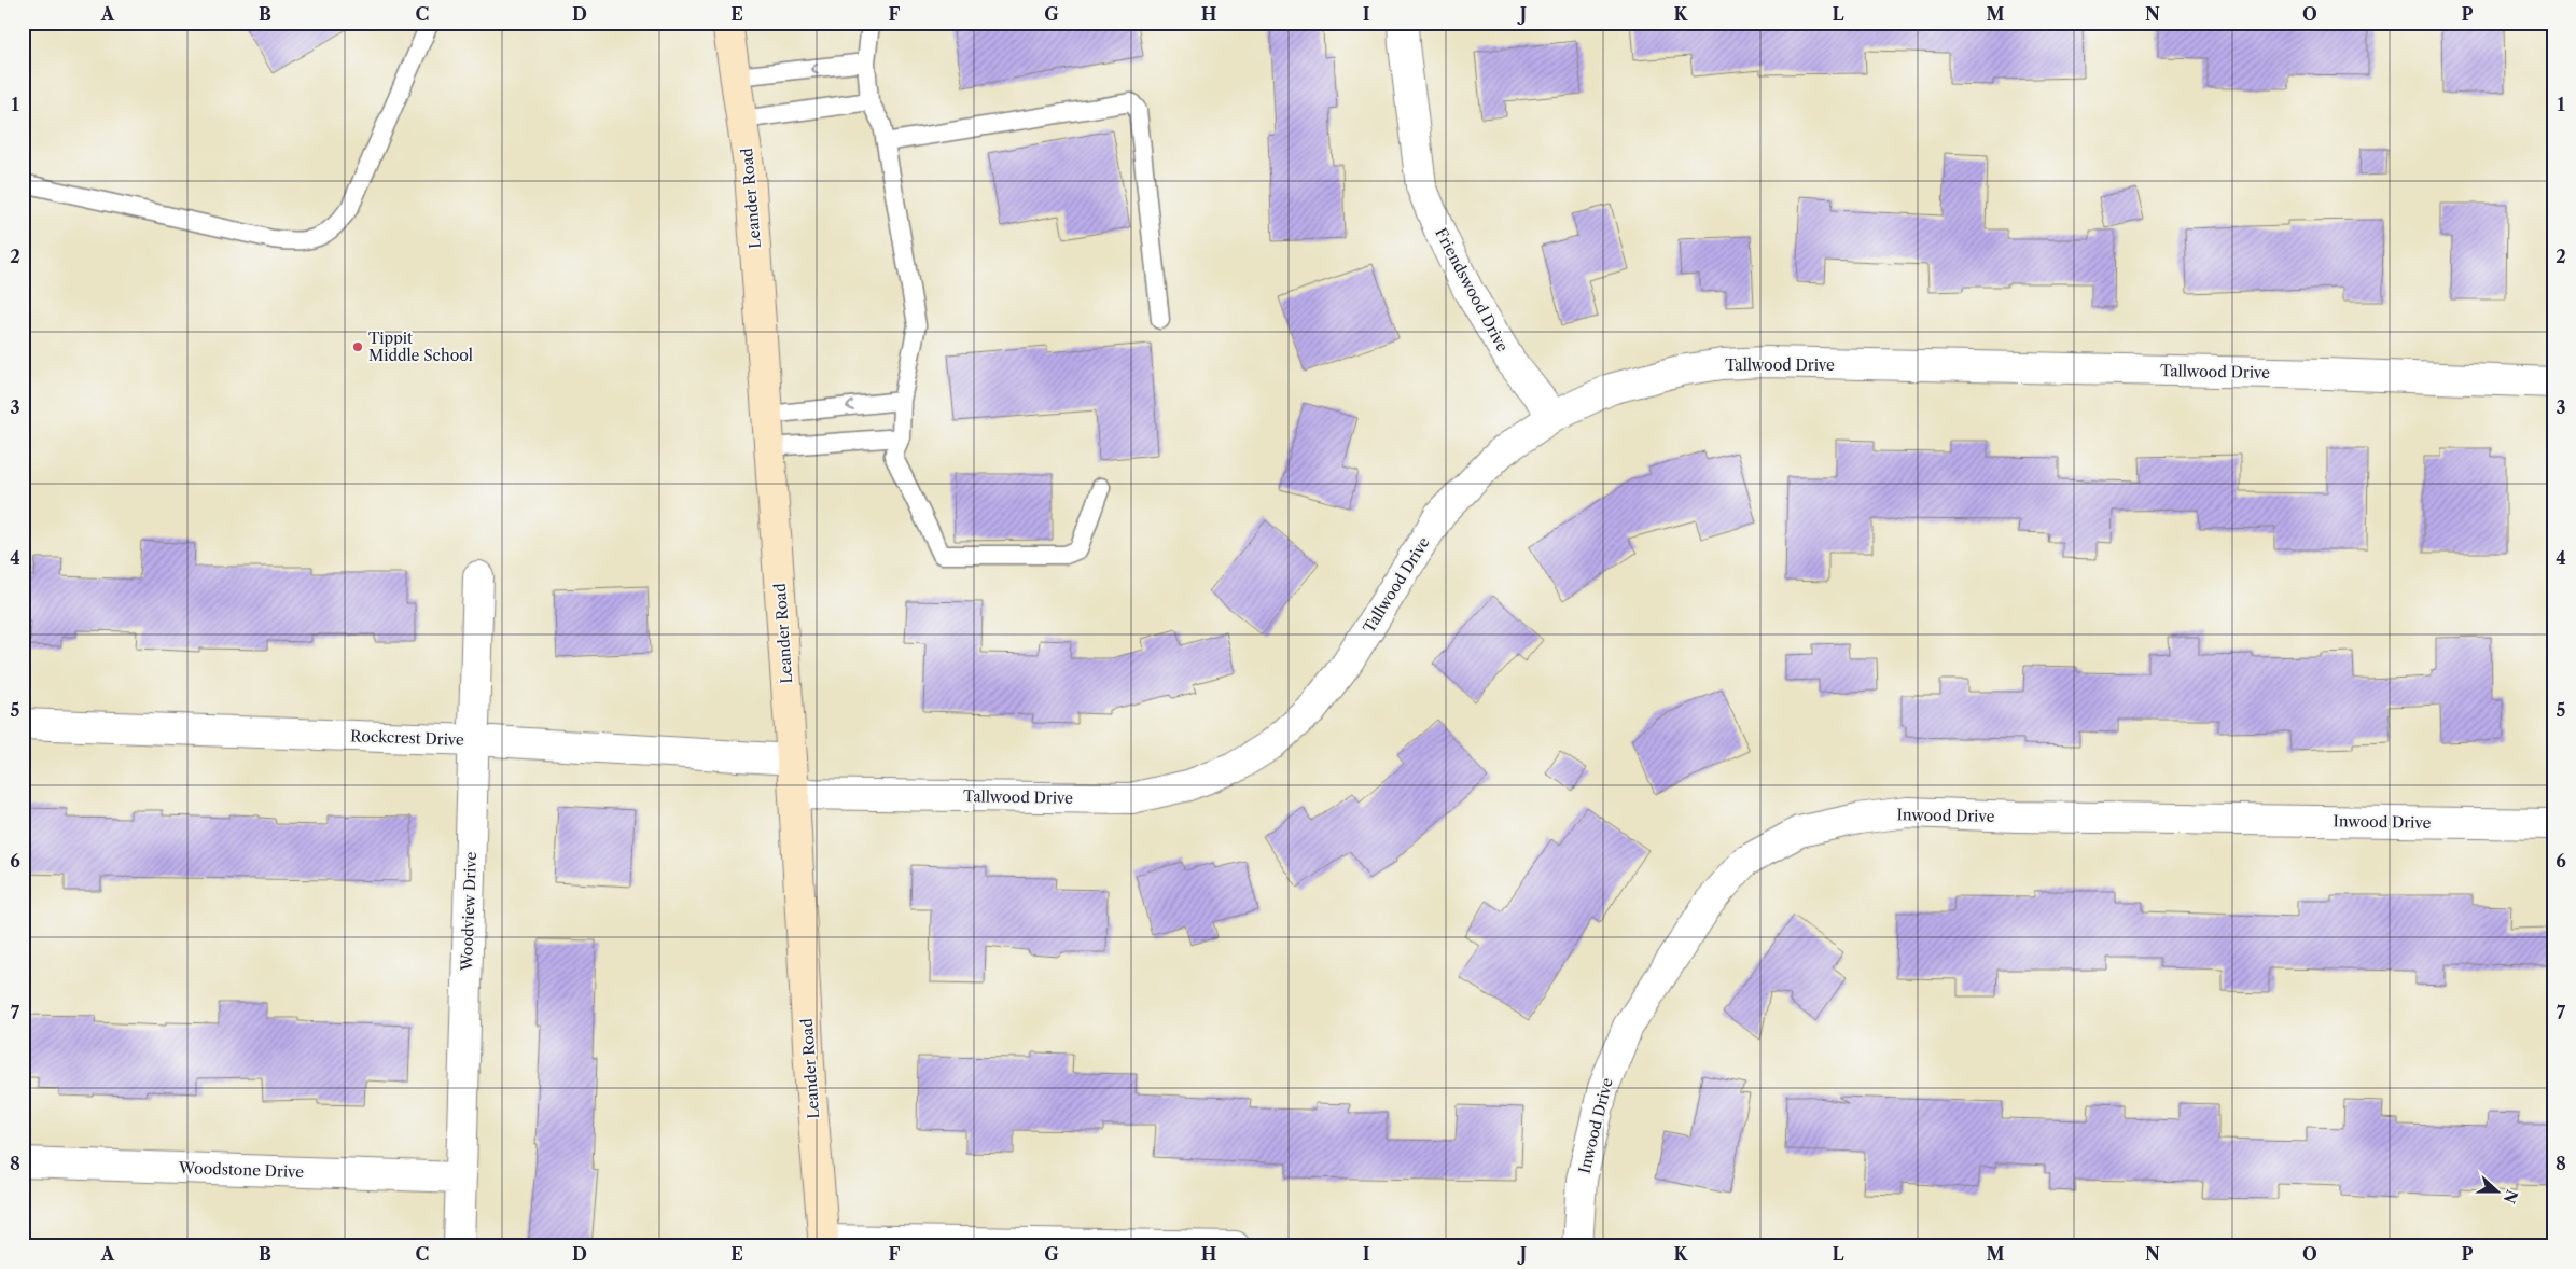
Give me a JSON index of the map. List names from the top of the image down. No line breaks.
{"streets":{"main road":["Leander Road"],"street":["Friendswood Drive","Tallwood Drive","Rockcrest Drive","Inwood Drive","Woodview Drive","Woodstone Drive"]},"crossings":[["Leander Road","Tallwood Drive"],["Leander Road","Rockcrest Drive"],["Friendswood Drive","Tallwood Drive"],["Rockcrest Drive","Woodview Drive"],["Woodview Drive","Woodstone Drive"]],"places":["Tippit Middle School"],"north":"right","grid":{"columns":["A","B","C","D","E","F","G","H","I","J","K","L","M","N","O","P"],"rows":["1","2","3","4","5","6","7","8"]}}
